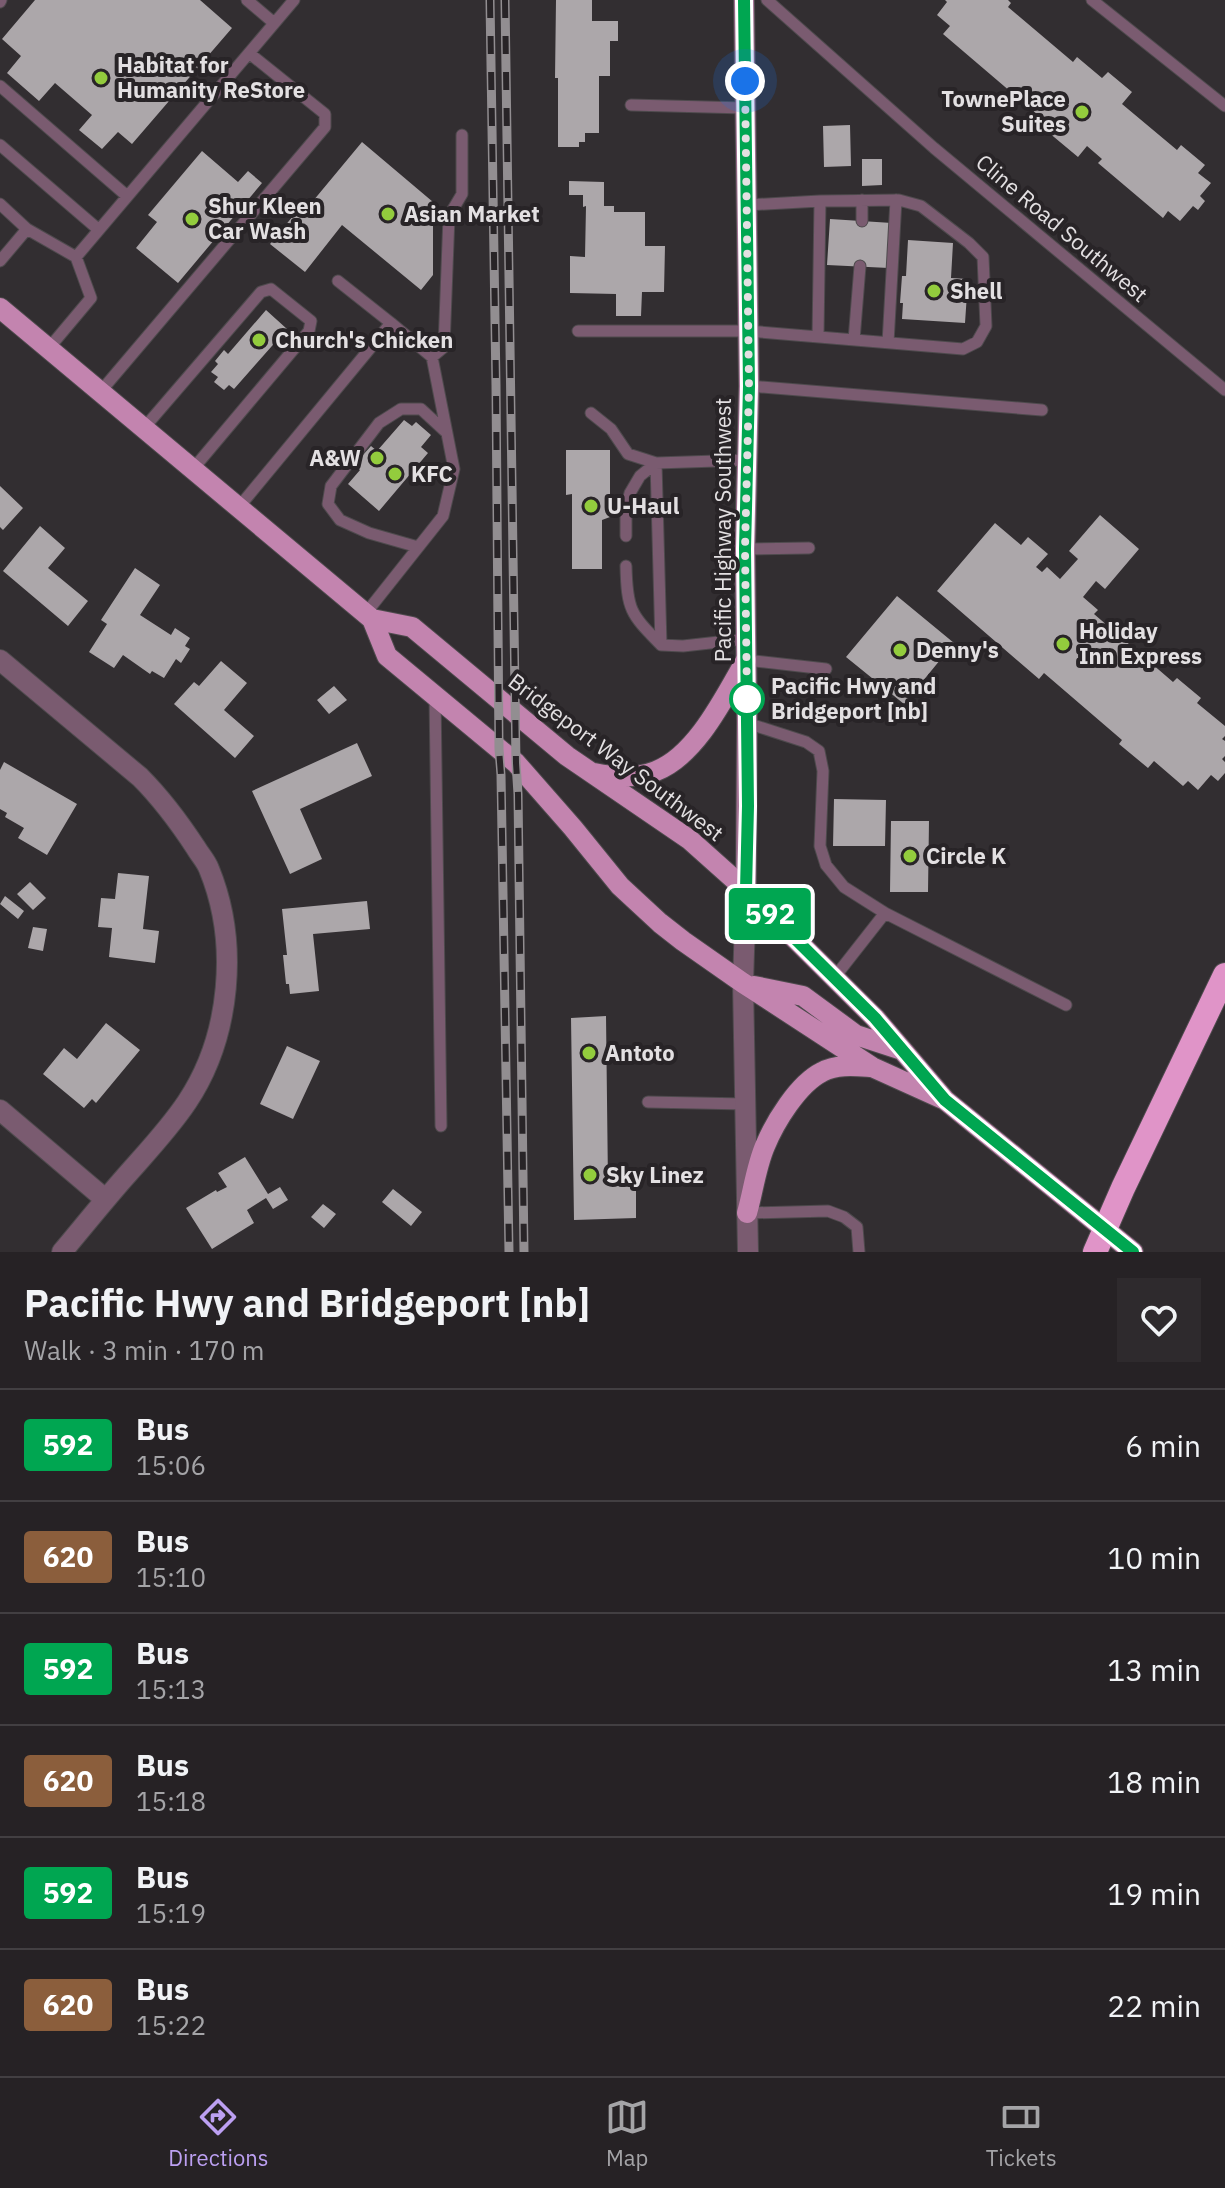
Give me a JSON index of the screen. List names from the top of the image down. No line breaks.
{"streets":{"main road":["Pacific Highway Southwest","Bridgeport Way Southwest"],"lane":["Cline Road Southwest"]},"crossings":[["Pacific Highway Southwest","Bridgeport Way Southwest"]],"places":["Habitat for Humanity ReStore","TownePlace Suites","Asian Market","Shur Kleen Car Wash","Shell","Church's Chicken","A&W","KFC","U-Haul","Holiday Inn Express","Denny's","Pacific Hwy and Bridgeport [nb]","Circle K","Antoto","Sky Linez"],"lines":["bus line 592"],"page":{"on_map":"592","heading":["Pacific Hwy and Bridgeport [nb]","Walk · 3 min · 170 m"],"list":[{"mark":"592","name":"Bus","note":"15:06","value":"6 min"},{"mark":"620","name":"Bus","note":"15:10","value":"10 min"},{"mark":"592","name":"Bus","note":"15:13","value":"13 min"},{"mark":"620","name":"Bus","note":"15:18","value":"18 min"},{"mark":"592","name":"Bus","note":"15:19","value":"19 min"},{"mark":"620","name":"Bus","note":"15:22","value":"22 min"}],"tabs":["Directions","Map","Tickets"]}}
